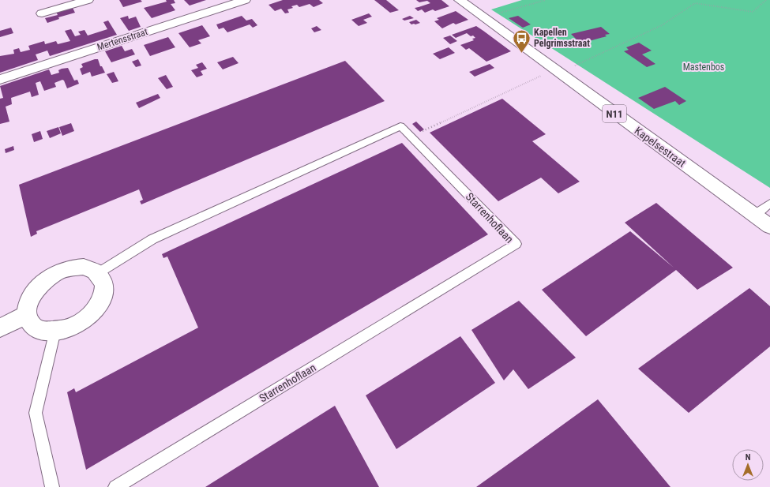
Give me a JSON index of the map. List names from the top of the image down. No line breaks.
{"streets":{"street":["Mertensstraat","N11","Kapelsestraat"],"lane":["Starrenhoflaan"]},"parks":["Mastenbos"],"places":{"bus stop":["Kapellen Pelgrimsstraat"]},"north":"top"}
